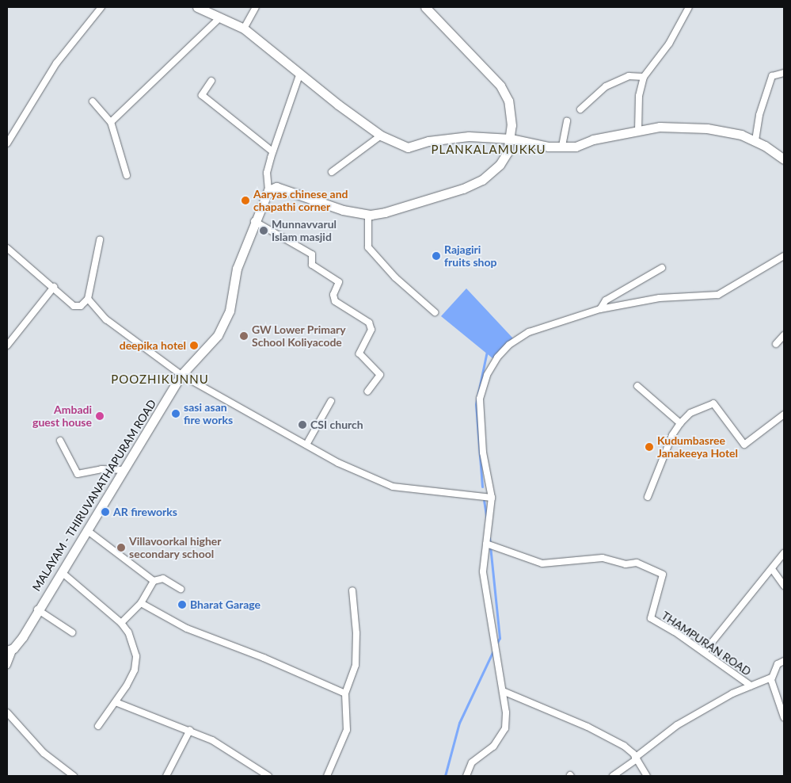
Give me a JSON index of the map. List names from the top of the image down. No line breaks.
{"streets":{"main road":["MALAYAM - THIRUVANATHAPURAM ROAD"],"street":["THAMPURAN ROAD"]},"districts":["PLANKALAMUKKU","POOZHIKUNNU"],"places":["Aaryas chinese and chapathi corner","Munnavvarul Islam masjid","Rajagiri fruits shop","GW Lower Primary School Koliyacode","deepika hotel","sasi asan fire works","Ambadi guest house","CSI church","Kudumbasree Janakeeya Hotel","AR fireworks","Villavoorkal higher secondary school","Bharat Garage"]}
